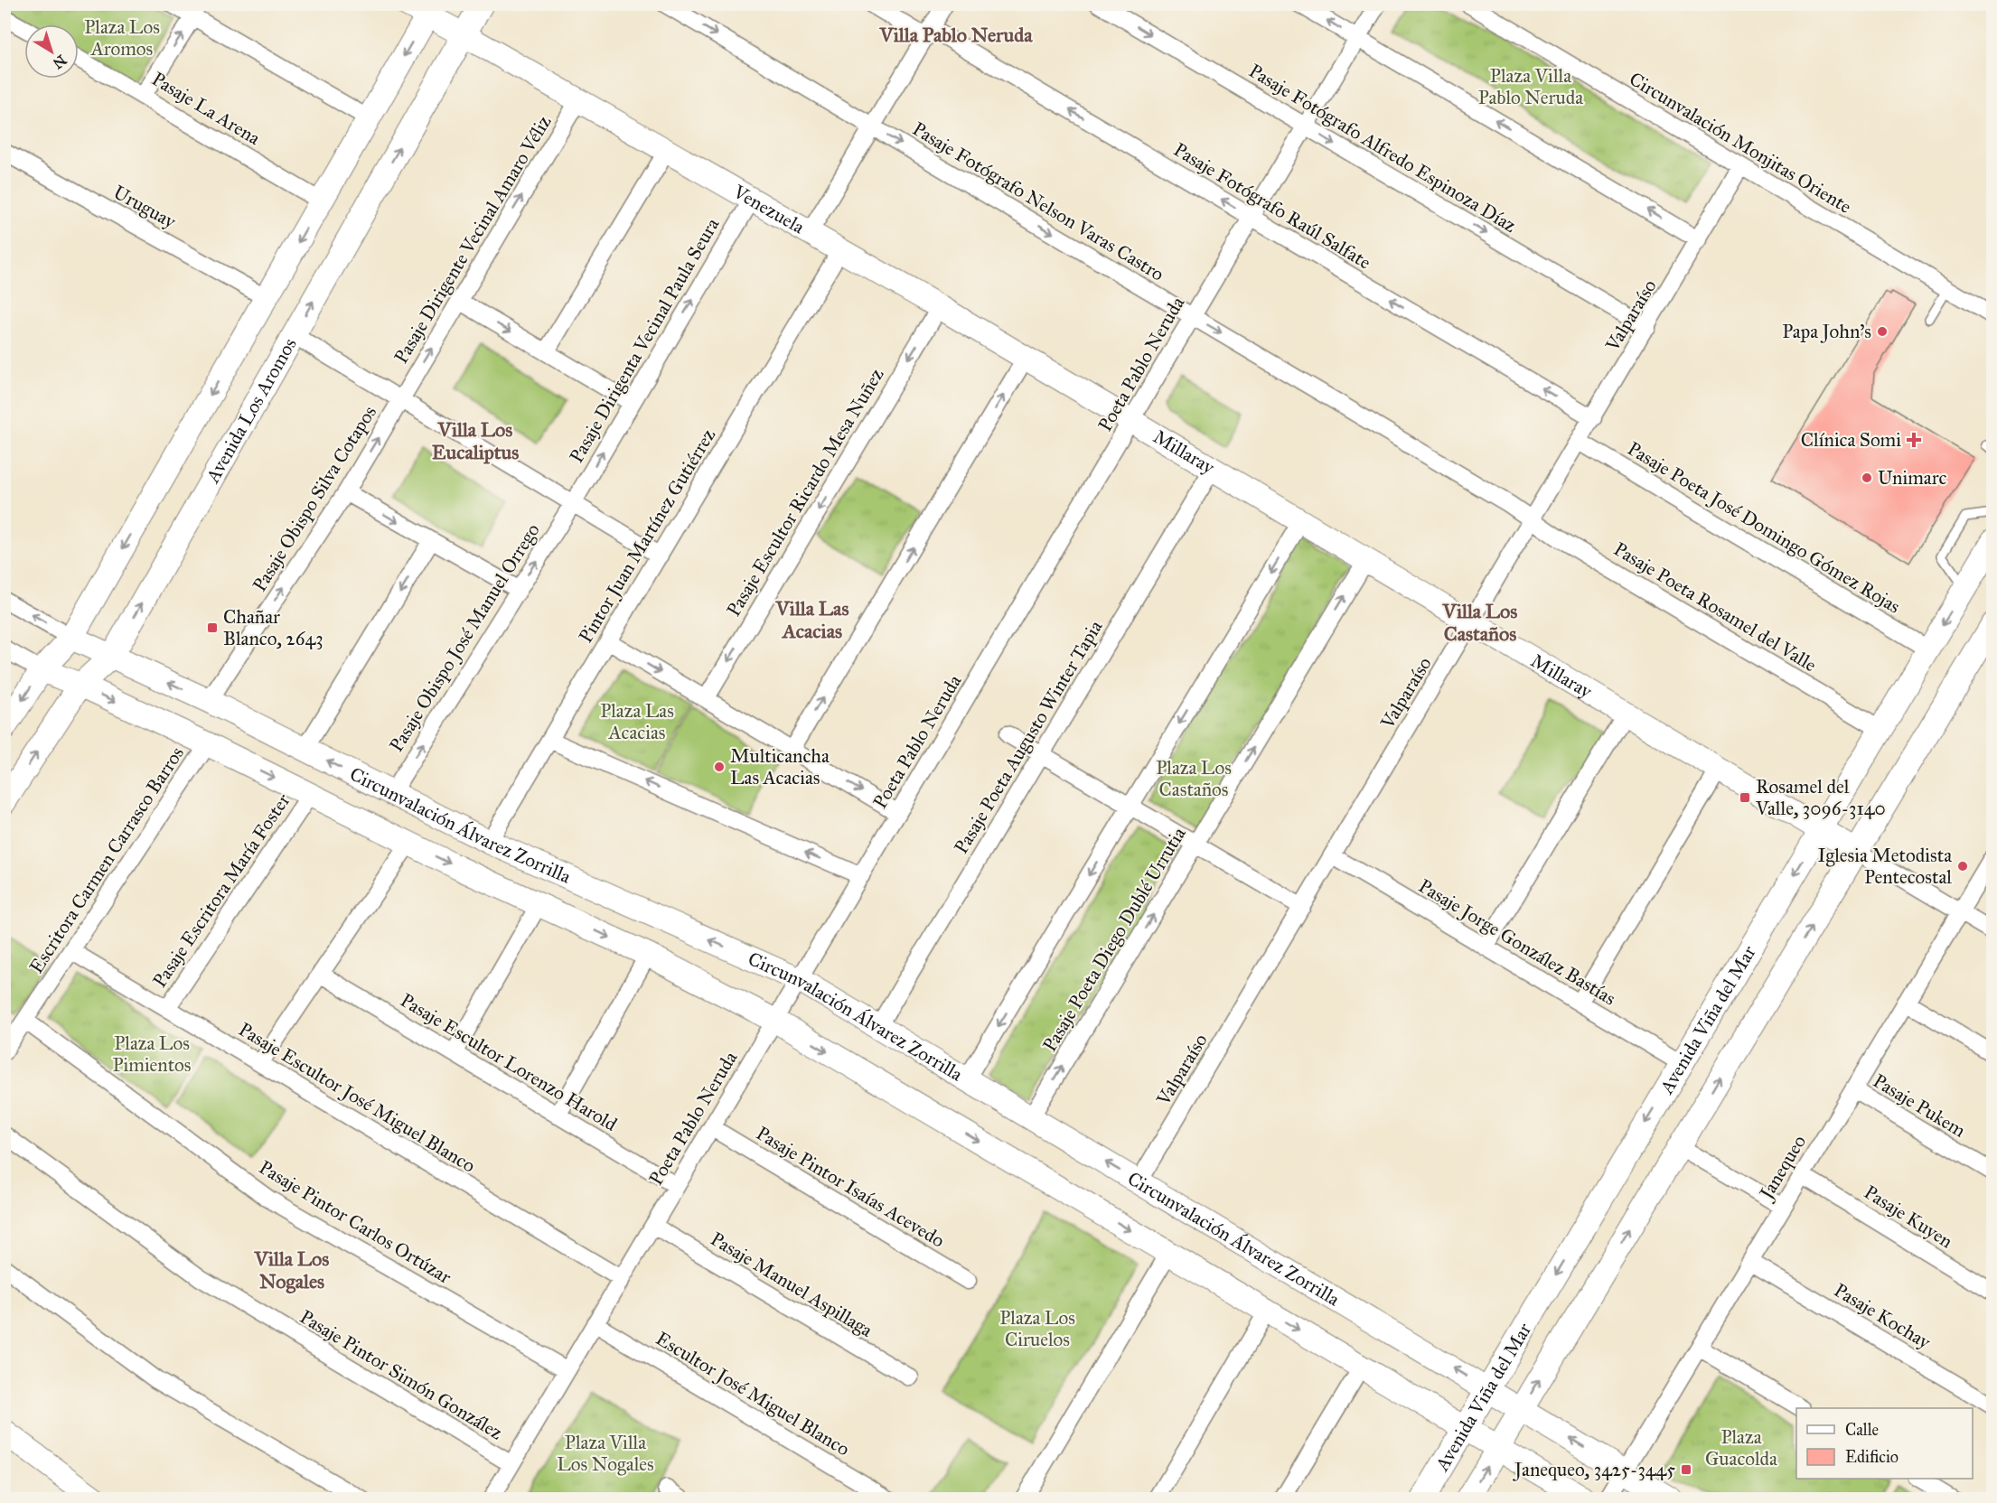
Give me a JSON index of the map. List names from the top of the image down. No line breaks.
{"streets":{"main road":["Venezuela","Avenida Los Aromos","Millaray","Circunvalación Álvarez Zorrilla","Avenida Viña del Mar"],"street":["Pasaje La Arena","Circunvalación Monjitas Oriente","Pasaje Fotógrafo Alfredo Espinoza Díaz","Pasaje Fotógrafo Nelson Varas Castro","Pasaje Fotógrafo Raúl Salfate","Uruguay","Pasaje Dirigente Vecinal Amaro Véliz","Valparaíso","Pasaje Dirigenta Vecinal Paula Seura","Poeta Pablo Neruda","Pasaje Escultor Ricardo Mesa Nuñez","Pasaje Obispo Silva Cotapos","Pasaje Poeta José Domingo Gómez Rojas","Pintor Juan Martínez Gutiérrez","Pasaje Poeta Rosamel del Valle","Pasaje Obispo José Manuel Orrego","Pasaje Poeta Augusto Winter Tapia","Escritora Carmen Carrasco Barros","Pasaje Escritora María Foster","Pasaje Poeta Diego Dublé Urrutia","Pasaje Jorge González Bastías","Pasaje Escultor Lorenzo Harold","Pasaje Escultor José Miguel Blanco","Pasaje Pukem","Janequeo","Pasaje Pintor Isaías Acevedo","Pasaje Kuyen","Pasaje Pintor Carlos Ortúzar","Pasaje Manuel Aspillaga","Pasaje Kochay","Pasaje Pintor Simón González","Escultor José Miguel Blanco"]},"crossings":[["Circunvalación Monjitas Oriente","Valparaíso"],["Pasaje Fotógrafo Alfredo Espinoza Díaz","Valparaíso"],["Pasaje Fotógrafo Alfredo Espinoza Díaz","Poeta Pablo Neruda"],["Pasaje Fotógrafo Nelson Varas Castro","Valparaíso"],["Pasaje Fotógrafo Nelson Varas Castro","Poeta Pablo Neruda"],["Pasaje Fotógrafo Nelson Varas Castro","Pasaje Poeta Rosamel del Valle"],["Pasaje Fotógrafo Raúl Salfate","Valparaíso"],["Pasaje Fotógrafo Raúl Salfate","Poeta Pablo Neruda"],["Venezuela","Pasaje Dirigente Vecinal Amaro Véliz"],["Venezuela","Pasaje Dirigenta Vecinal Paula Seura"],["Venezuela","Poeta Pablo Neruda"],["Venezuela","Avenida Los Aromos"],["Venezuela","Millaray"],["Venezuela","Pasaje Escultor Ricardo Mesa Nuñez"],["Venezuela","Pintor Juan Martínez Gutiérrez"],["Pasaje Dirigente Vecinal Amaro Véliz","Pasaje Obispo Silva Cotapos"],["Valparaíso","Millaray"],["Valparaíso","Pasaje Poeta José Domingo Gómez Rojas"],["Valparaíso","Pasaje Poeta Rosamel del Valle"],["Valparaíso","Circunvalación Álvarez Zorrilla"],["Valparaíso","Pasaje Jorge González Bastías"],["Pasaje Dirigenta Vecinal Paula Seura","Pasaje Obispo José Manuel Orrego"],["Poeta Pablo Neruda","Millaray"],["Poeta Pablo Neruda","Circunvalación Álvarez Zorrilla"],["Poeta Pablo Neruda","Pasaje Escultor Lorenzo Harold"],["Poeta Pablo Neruda","Pasaje Escultor José Miguel Blanco"],["Poeta Pablo Neruda","Pasaje Pintor Isaías Acevedo"],["Poeta Pablo Neruda","Pasaje Pintor Carlos Ortúzar"],["Poeta Pablo Neruda","Pasaje Manuel Aspillaga"],["Poeta Pablo Neruda","Pasaje Pintor Simón González"],["Poeta Pablo Neruda","Escultor José Miguel Blanco"],["Avenida Los Aromos","Circunvalación Álvarez Zorrilla"],["Millaray","Pasaje Poeta Augusto Winter Tapia"],["Millaray","Pasaje Poeta Diego Dublé Urrutia"],["Millaray","Avenida Viña del Mar"],["Millaray","Janequeo"],["Pasaje Obispo Silva Cotapos","Circunvalación Álvarez Zorrilla"],["Pasaje Poeta José Domingo Gómez Rojas","Avenida Viña del Mar"],["Pintor Juan Martínez Gutiérrez","Circunvalación Álvarez Zorrilla"],["Pasaje Poeta Rosamel del Valle","Avenida Viña del Mar"],["Pasaje Obispo José Manuel Orrego","Circunvalación Álvarez Zorrilla"],["Pasaje Poeta Augusto Winter Tapia","Circunvalación Álvarez Zorrilla"],["Circunvalación Álvarez Zorrilla","Escritora Carmen Carrasco Barros"],["Circunvalación Álvarez Zorrilla","Pasaje Escritora María Foster"],["Circunvalación Álvarez Zorrilla","Pasaje Poeta Diego Dublé Urrutia"],["Circunvalación Álvarez Zorrilla","Avenida Viña del Mar"],["Circunvalación Álvarez Zorrilla","Janequeo"],["Escritora Carmen Carrasco Barros","Pasaje Escultor José Miguel Blanco"],["Escritora Carmen Carrasco Barros","Pasaje Pintor Carlos Ortúzar"],["Pasaje Escritora María Foster","Pasaje Escultor José Miguel Blanco"],["Pasaje Jorge González Bastías","Avenida Viña del Mar"],["Pasaje Pukem","Janequeo"],["Janequeo","Pasaje Kuyen"],["Janequeo","Pasaje Kochay"]],"one_way":["Pasaje Fotógrafo Nelson Varas Castro","Pasaje Fotógrafo Raúl Salfate"],"districts":["Villa Pablo Neruda","Villa Los Eucaliptus","Villa Las Acacias","Villa Los Castaños","Villa Los Nogales"],"parks":["Plaza Los Aromos","Plaza Villa Pablo Neruda","Plaza Las Acacias","Plaza Los Castaños","Plaza Los Pimientos","Plaza Los Ciruelos","Plaza Guacolda","Plaza Villa Los Nogales"],"places":{"other":["Papa John's","Unimarc","Multicancha Las Acacias","Iglesia Metodista Pentecostal"],"health":["Clínica Somi"],"transit":["Chañar Blanco, 2643","Rosamel del Valle, 3096-3140","Janequeo, 3425-3445"]},"legend":["Calle","Edificio"],"north":"bottom right"}
